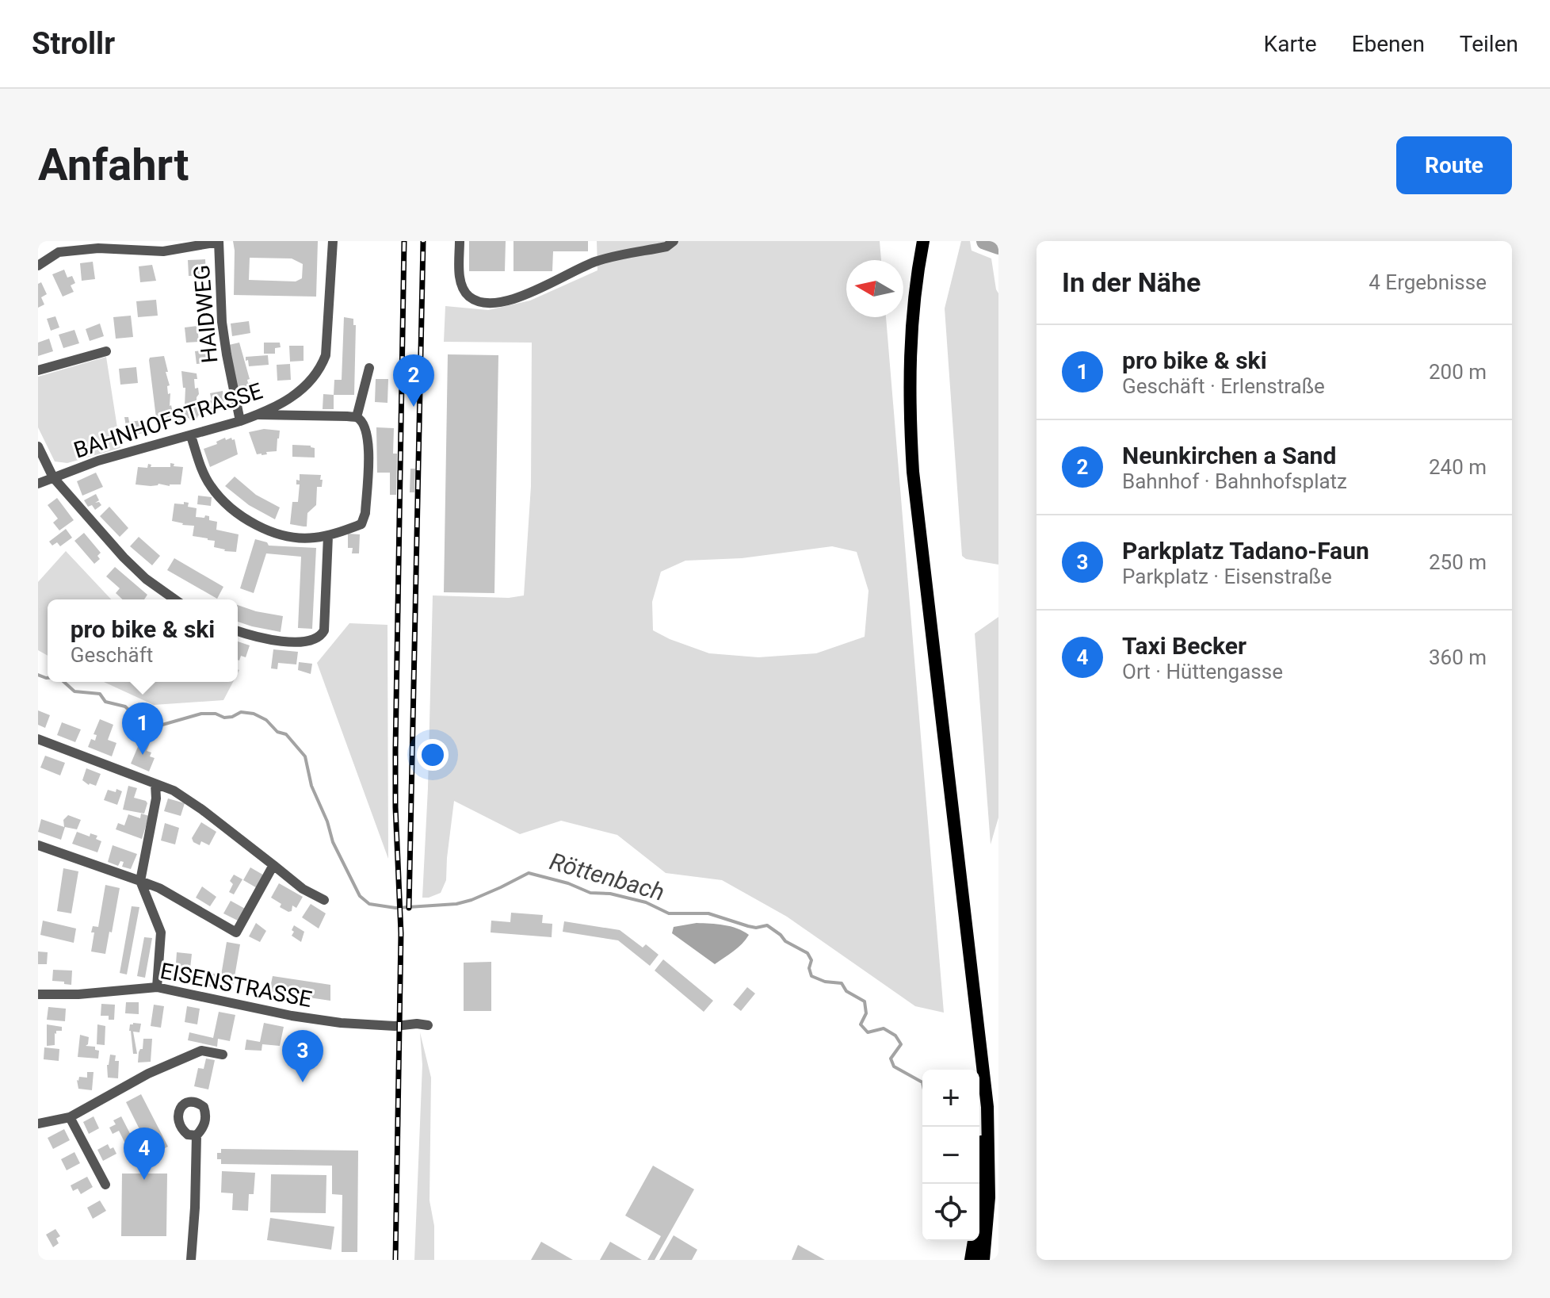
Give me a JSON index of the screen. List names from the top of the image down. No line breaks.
{"streets":{"street":["HAIDWEG","BAHNHOFSTRASSE","EISENSTRASSE"]},"crossings":[["HAIDWEG","BAHNHOFSTRASSE"]],"water":["Röttenbach"],"north":"left","page":{"header":"Strollr","nav":["Karte","Ebenen","Teilen"],"buttons":"Route","title":"Anfahrt","heading":["In der Nähe","4 Ergebnisse"],"list":[{"mark":"1","name":"pro bike & ski","note":"Geschäft · Erlenstraße","value":"200 m"},{"mark":"2","name":"Neunkirchen a Sand","note":"Bahnhof · Bahnhofsplatz","value":"240 m"},{"mark":"3","name":"Parkplatz Tadano-Faun","note":"Parkplatz · Eisenstraße","value":"250 m"},{"mark":"4","name":"Taxi Becker","note":"Ort · Hüttengasse","value":"360 m"}],"pins":["2","1","3","4"],"popup":["pro bike & ski","Geschäft"],"map_buttons":["+","−"]}}
